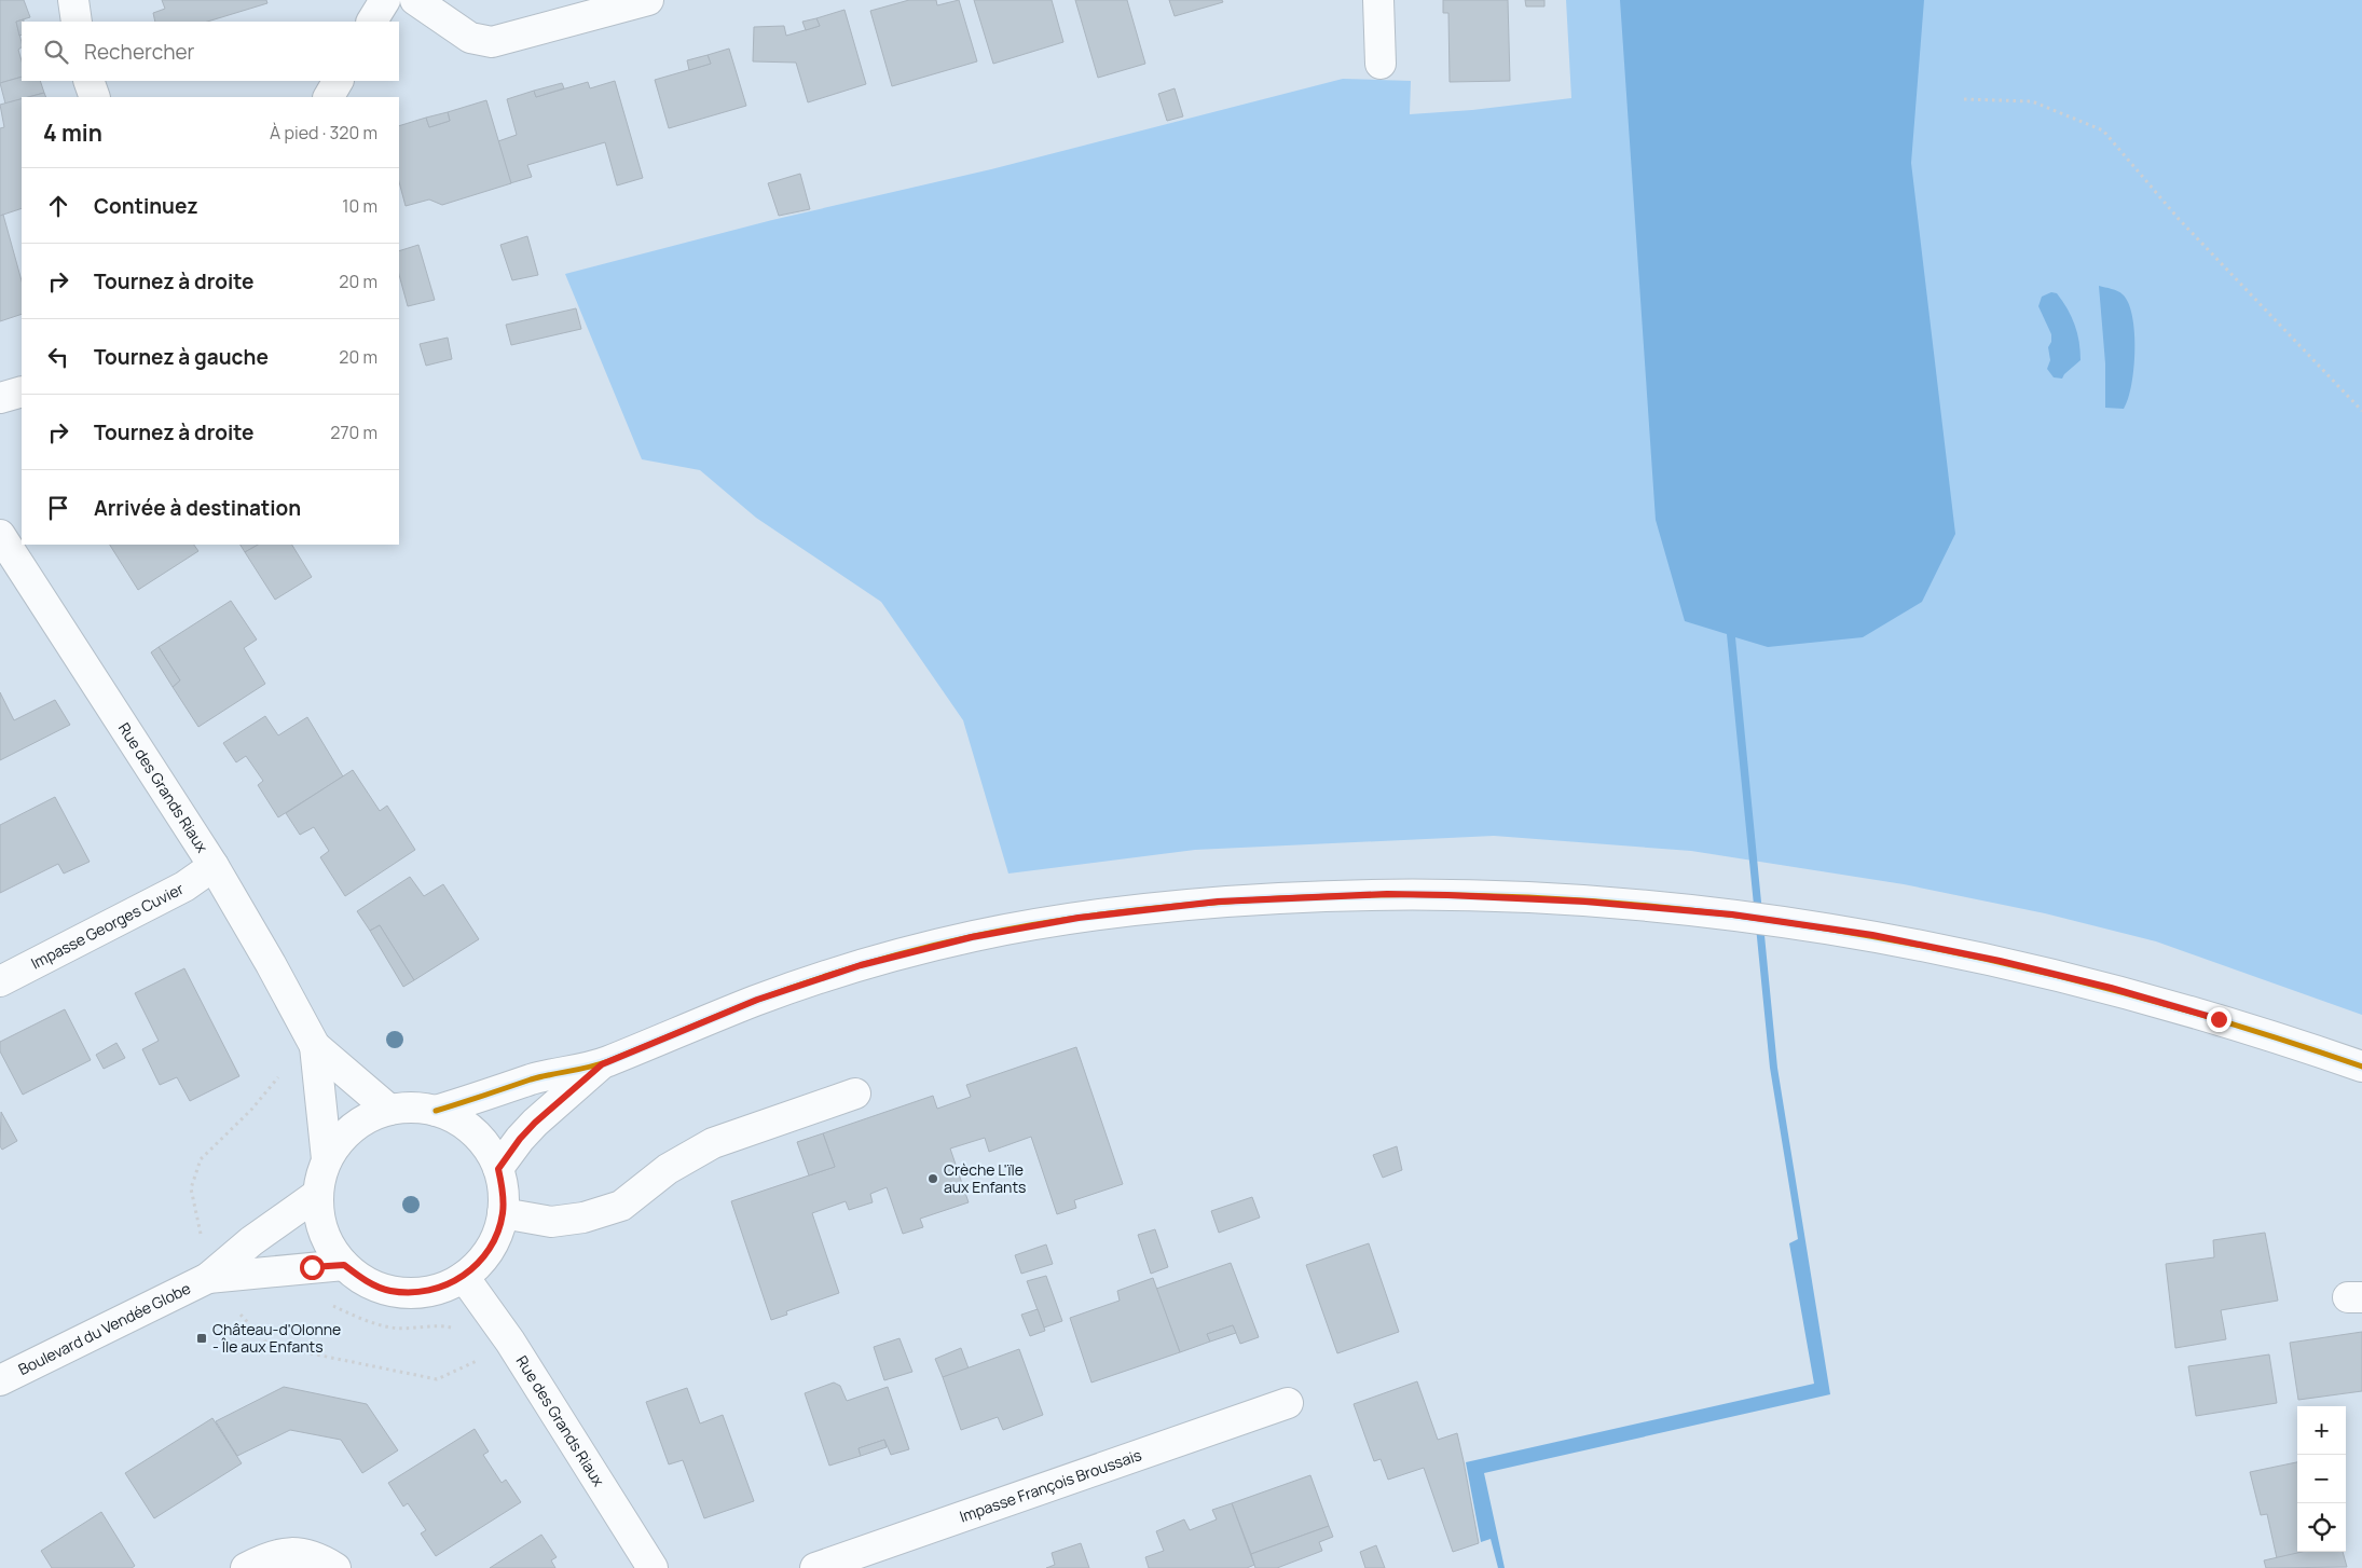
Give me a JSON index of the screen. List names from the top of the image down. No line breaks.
{"streets":{"main road":["Rue des Grands Riaux","Impasse Georges Cuvier","Boulevard du Vendée Globe","Impasse François Broussais"]},"crossings":[["Rue des Grands Riaux","Impasse Georges Cuvier"],["Rue des Grands Riaux","Boulevard du Vendée Globe"]],"places":{"other":["Crèche L'ïle aux Enfants"],"transit":["Château-d'Olonne - Île aux Enfants"]},"page":{"search":"Rechercher","heading":["4 min","À pied · 320 m"],"list":[["Continuez","10 m"],["Tournez à droite","20 m"],["Tournez à gauche","20 m"],["Tournez à droite","270 m"],"Arrivée à destination"],"map_buttons":["+","−"]}}
